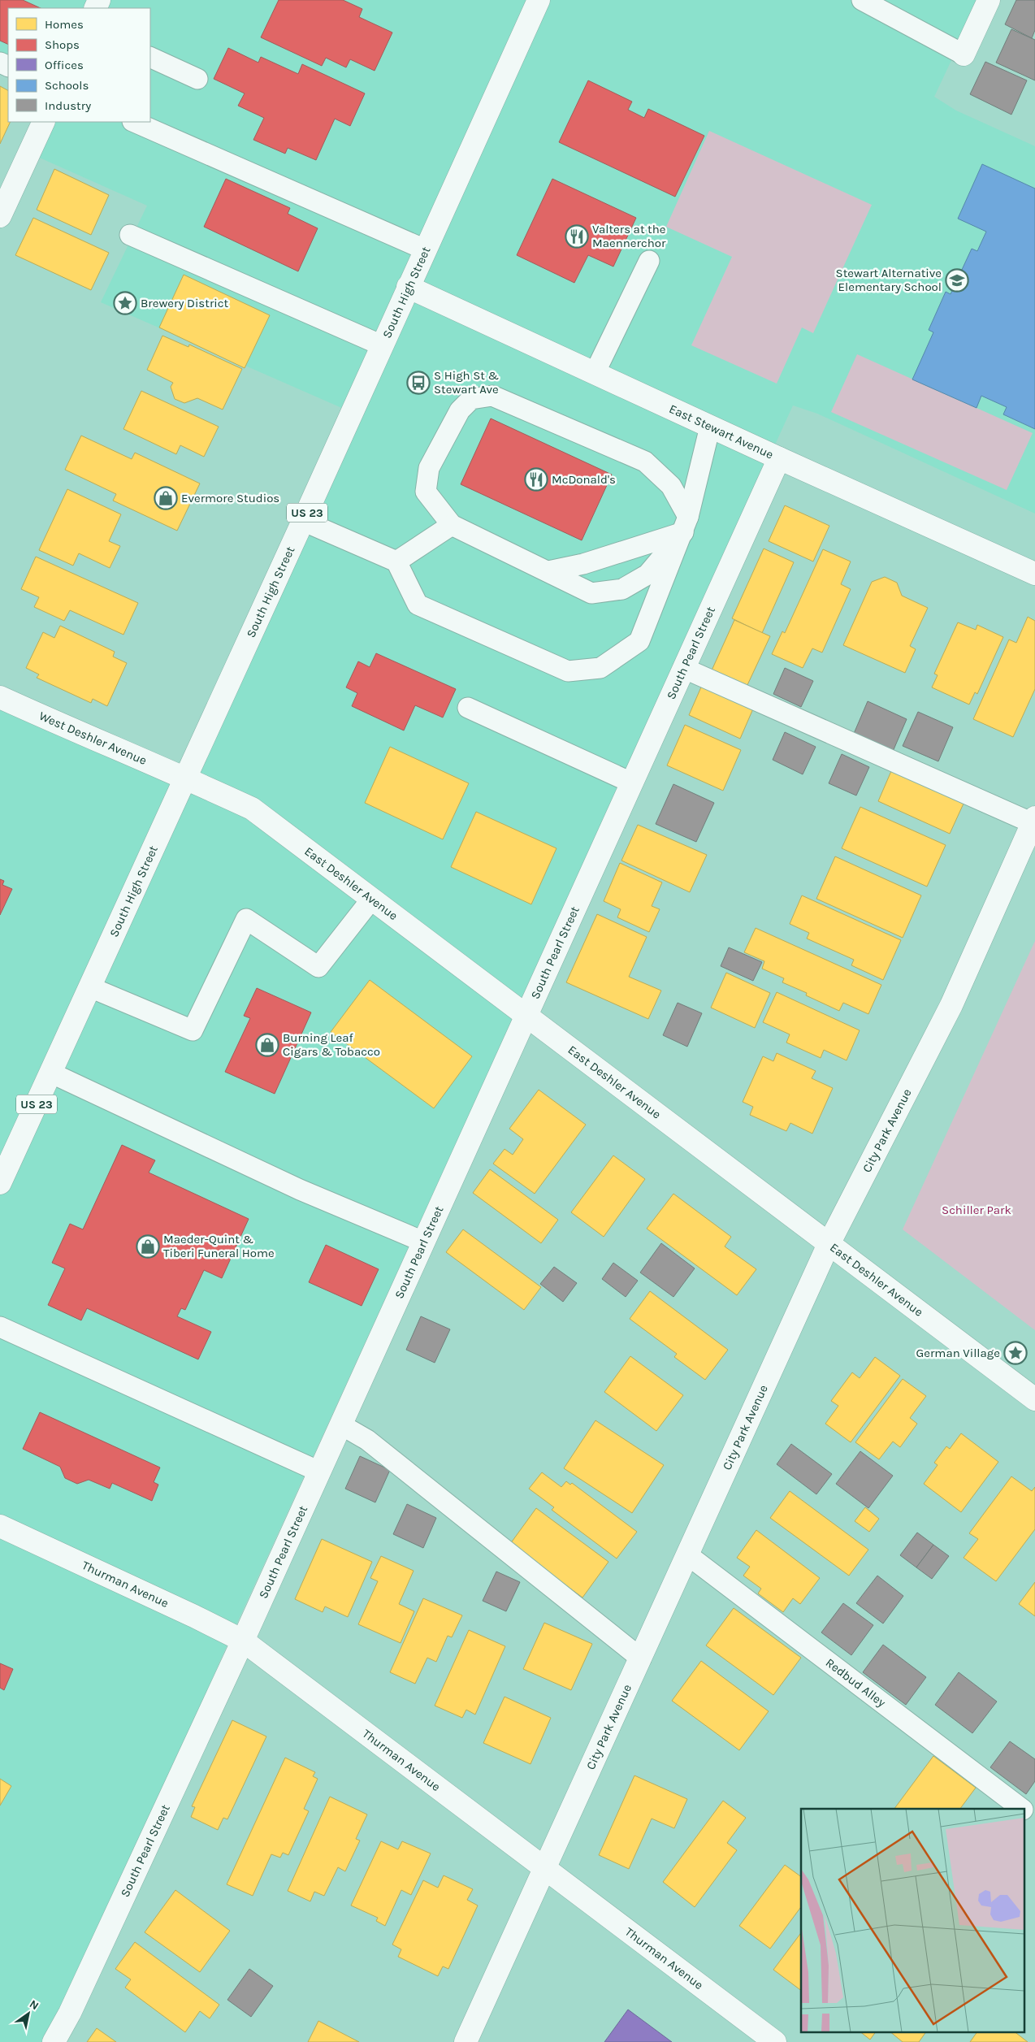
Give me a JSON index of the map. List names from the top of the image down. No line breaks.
{"streets":{"street":["South High Street","East Stewart Avenue","US 23","South Pearl Street","West Deshler Avenue","East Deshler Avenue","City Park Avenue","Thurman Avenue"],"lane":["Redbud Alley"]},"crossings":[["South High Street","East Stewart Avenue"],["South High Street","West Deshler Avenue"],["South High Street","East Deshler Avenue"],["East Stewart Avenue","South Pearl Street"],["South Pearl Street","East Deshler Avenue"],["South Pearl Street","Thurman Avenue"],["West Deshler Avenue","East Deshler Avenue"],["East Deshler Avenue","City Park Avenue"],["City Park Avenue","Thurman Avenue"],["City Park Avenue","Redbud Alley"]],"parks":["Schiller Park"],"places":{"restaurant":["Valters at the Maennerchor","McDonald's"],"school or university":["Stewart Alternative Elementary School"],"place":["Brewery District","German Village"],"bus stop":["S High St & Stewart Ave"],"shop":["Evermore Studios","Burning Leaf Cigars & Tobacco","Maeder-Quint & Tiberi Funeral Home"]},"legend":["Homes","Shops","Offices","Schools","Industry"],"north":"top right"}
